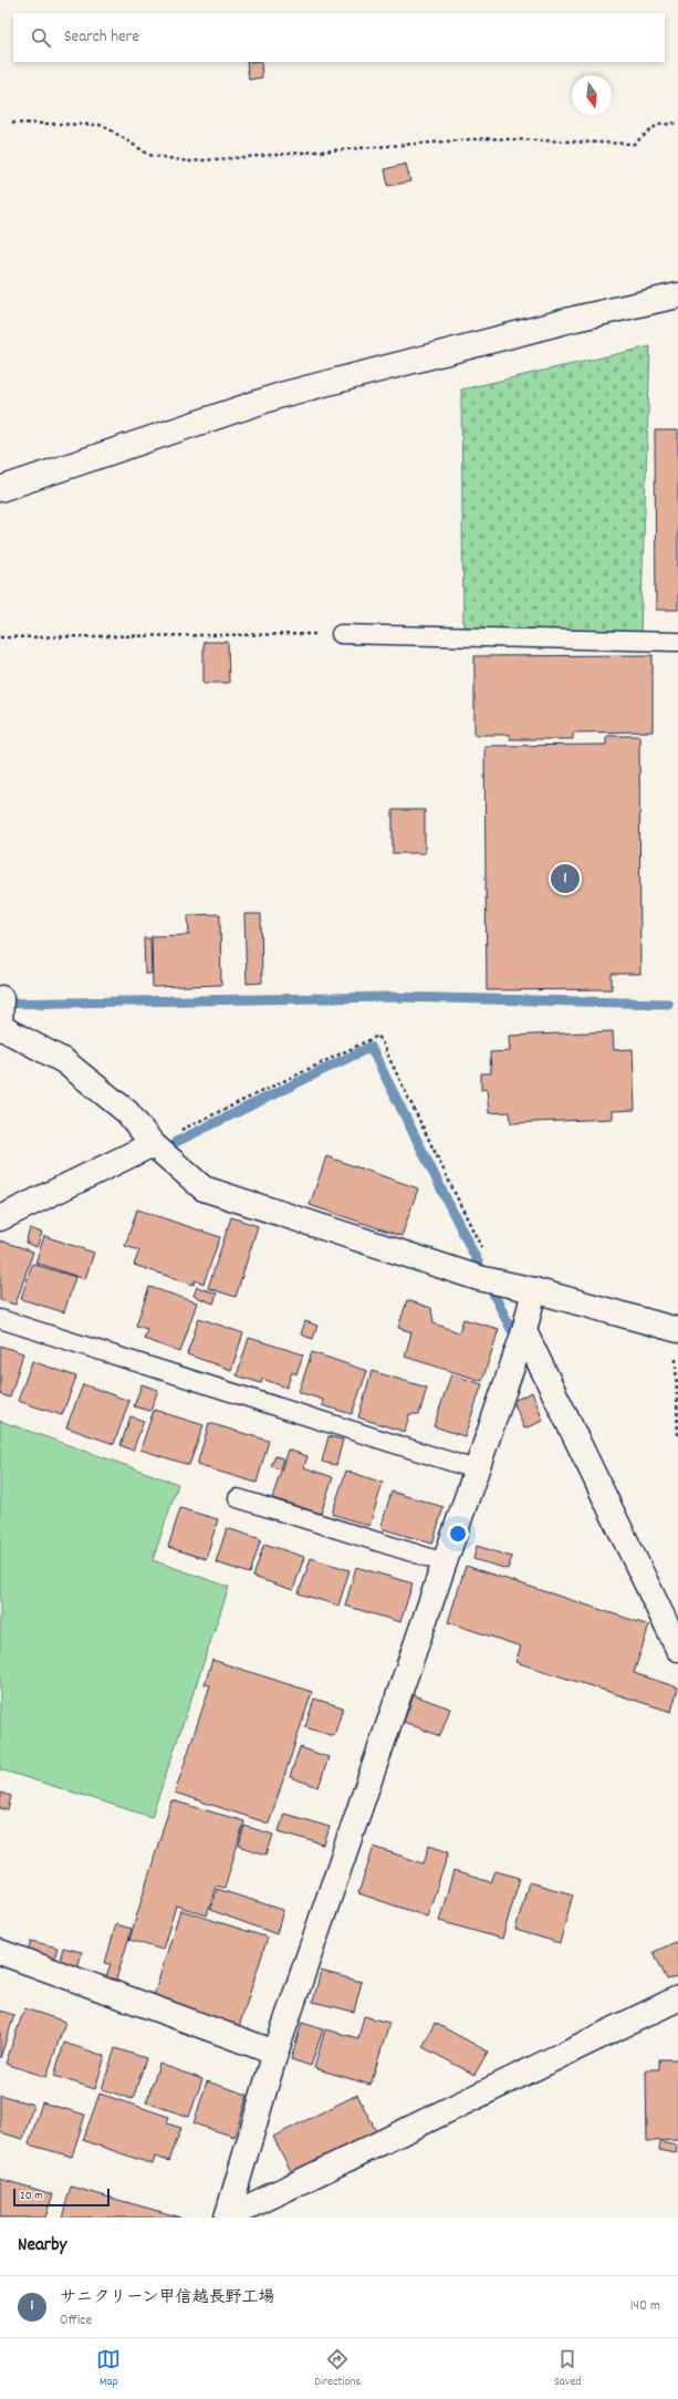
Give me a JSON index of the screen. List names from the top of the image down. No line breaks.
{"scale_bar":"20 m","north":"bottom","page":{"search":"Search here","pins":"1","scale":"20 m","heading":"Nearby","list":[{"mark":"1","name":"サニクリーン甲信越長野工場","note":"Office","value":"140 m"}],"nav":["Map","Directions","Saved"]}}
